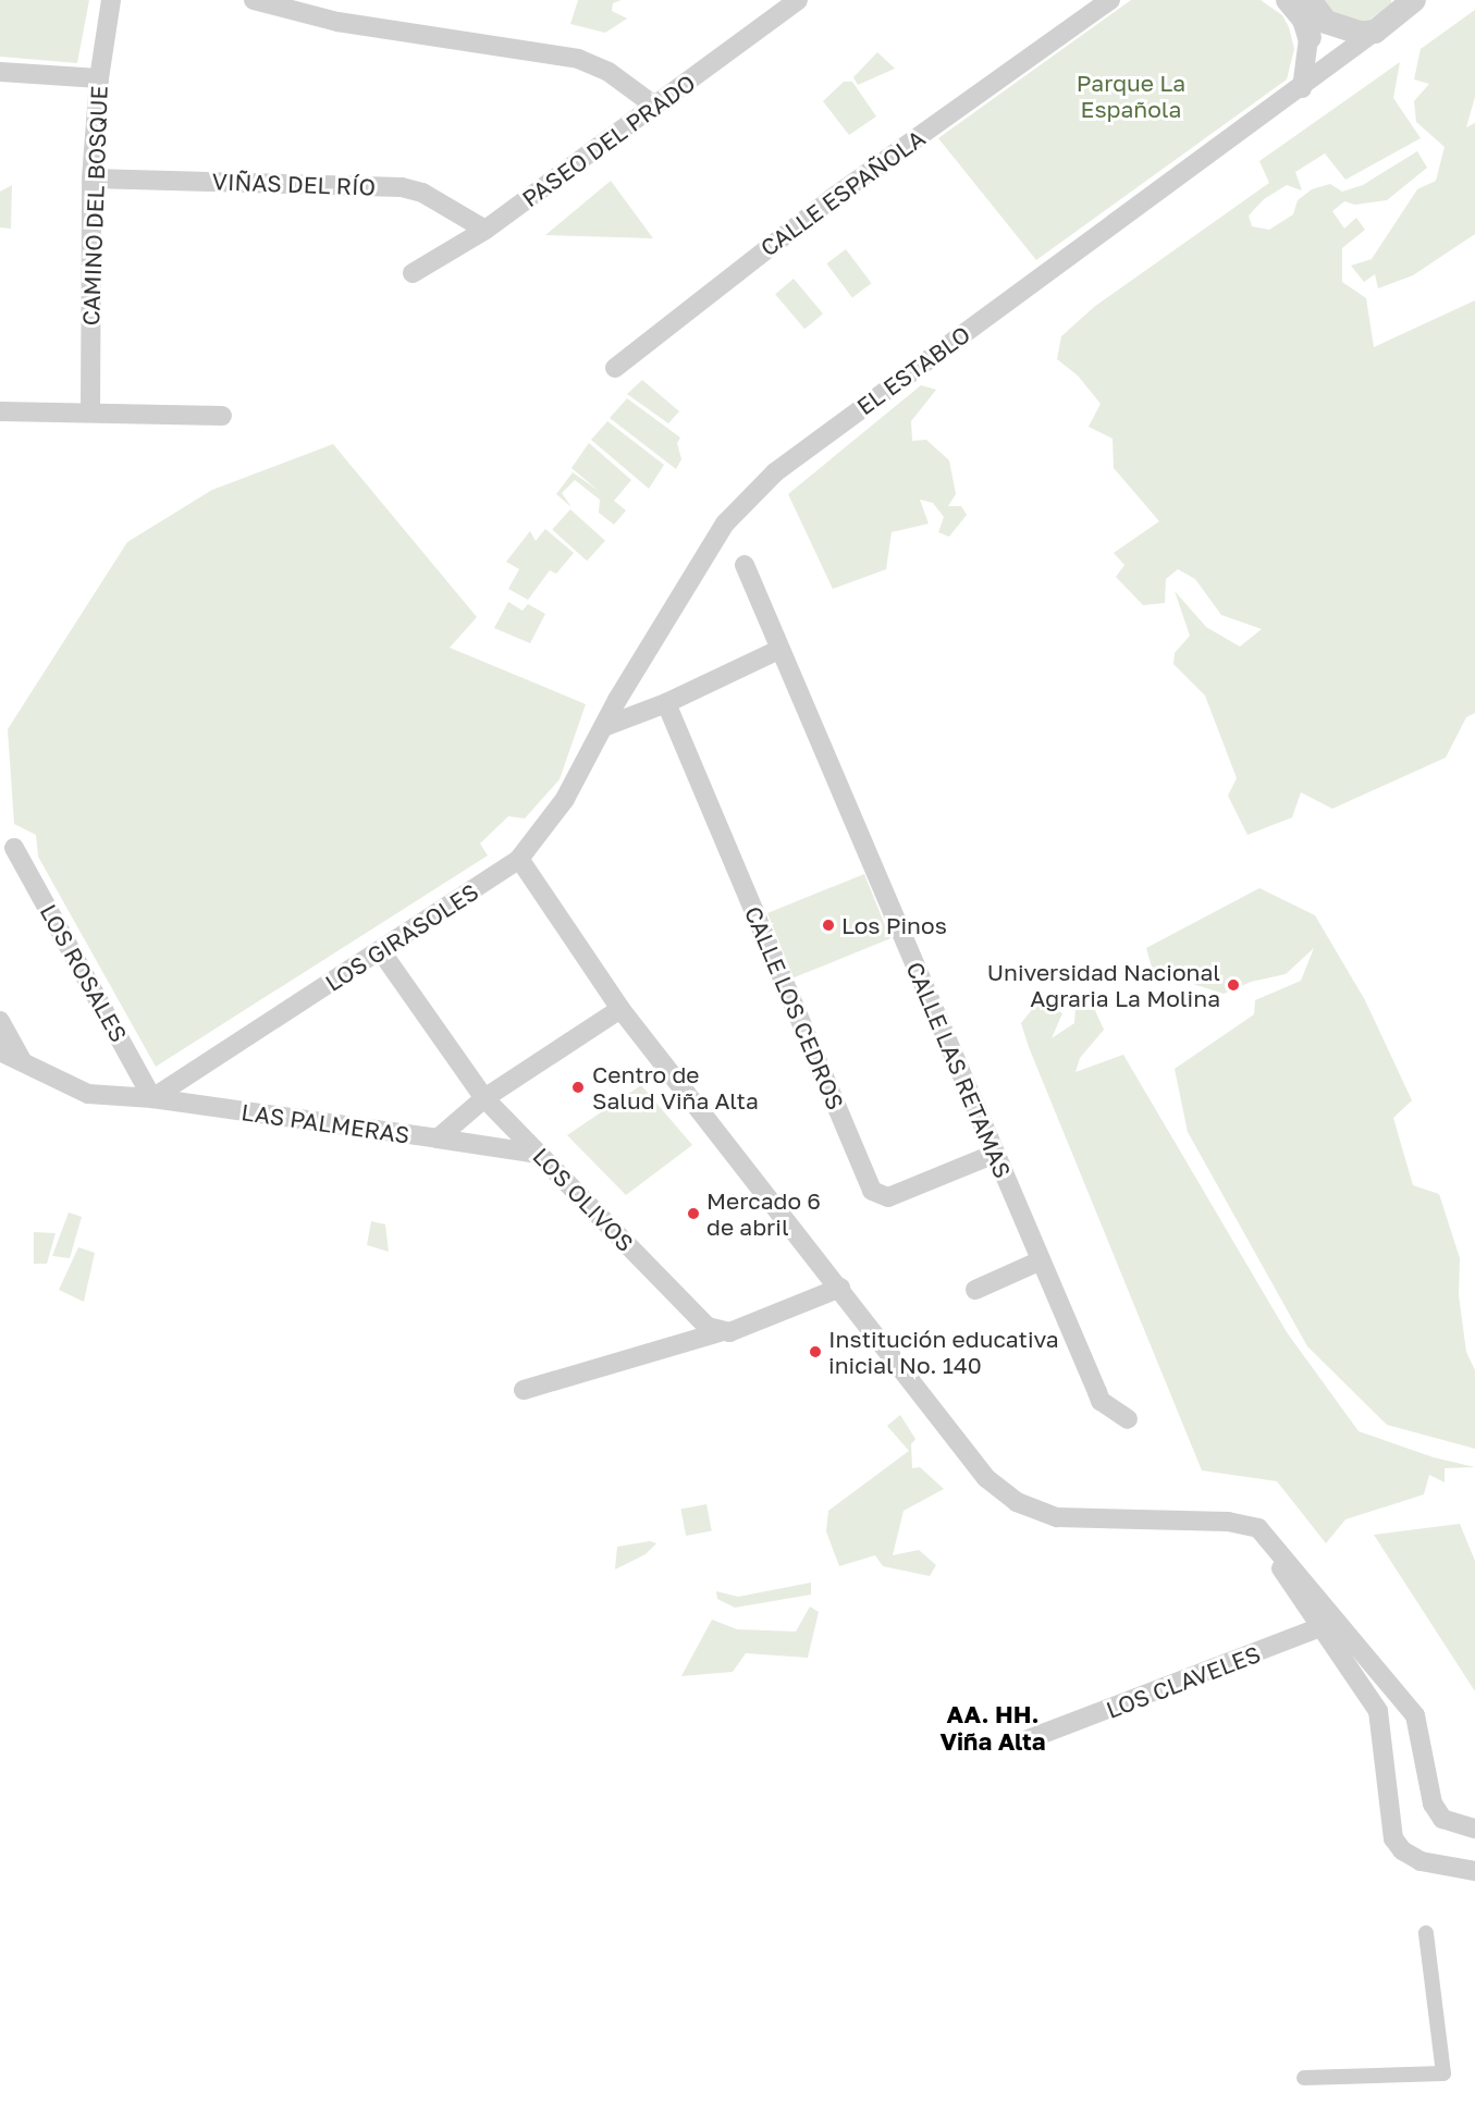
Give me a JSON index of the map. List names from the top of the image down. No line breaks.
{"streets":{"street":["PASEO DEL PRADO","VIÑAS DEL RÍO","CALLE ESPAÑOLA","CAMINO DEL BOSQUE","EL ESTABLO","LOS GIRASOLES","LOS ROSALES","CALLE LOS CEDROS","CALLE LAS RETAMAS","LAS PALMERAS","LOS OLIVOS","LOS CLAVELES"]},"crossings":[["PASEO DEL PRADO","VIÑAS DEL RÍO"],["VIÑAS DEL RÍO","CAMINO DEL BOSQUE"],["EL ESTABLO","LOS GIRASOLES"],["LOS GIRASOLES","LOS ROSALES"],["LOS GIRASOLES","LAS PALMERAS"],["LOS GIRASOLES","LOS OLIVOS"],["LOS ROSALES","LAS PALMERAS"],["CALLE LOS CEDROS","CALLE LAS RETAMAS"],["LAS PALMERAS","LOS OLIVOS"]],"districts":["AA. HH. Viña Alta"],"parks":["Parque La Española"],"places":["Los Pinos","Universidad Nacional Agraria La Molina","Centro de Salud Viña Alta","Mercado 6 de abril","Institución educativa inicial No. 140"]}
